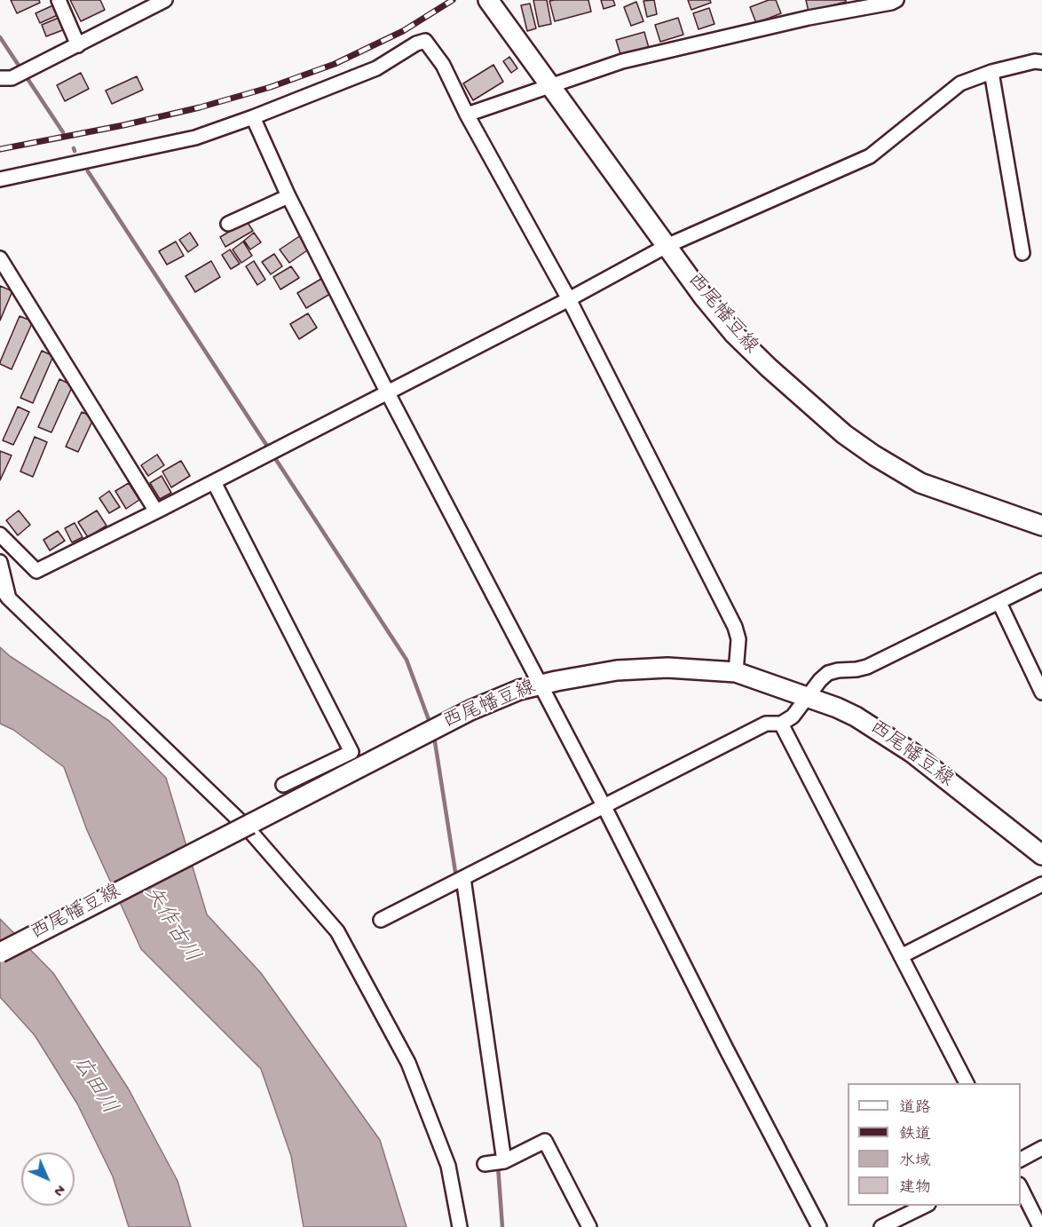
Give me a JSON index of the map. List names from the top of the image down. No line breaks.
{"streets":{"main road":["西尾幡豆線"]},"water":["矢作古川","広田川"],"legend":["道路","鉄道","水域","建物"],"north":"bottom right"}
